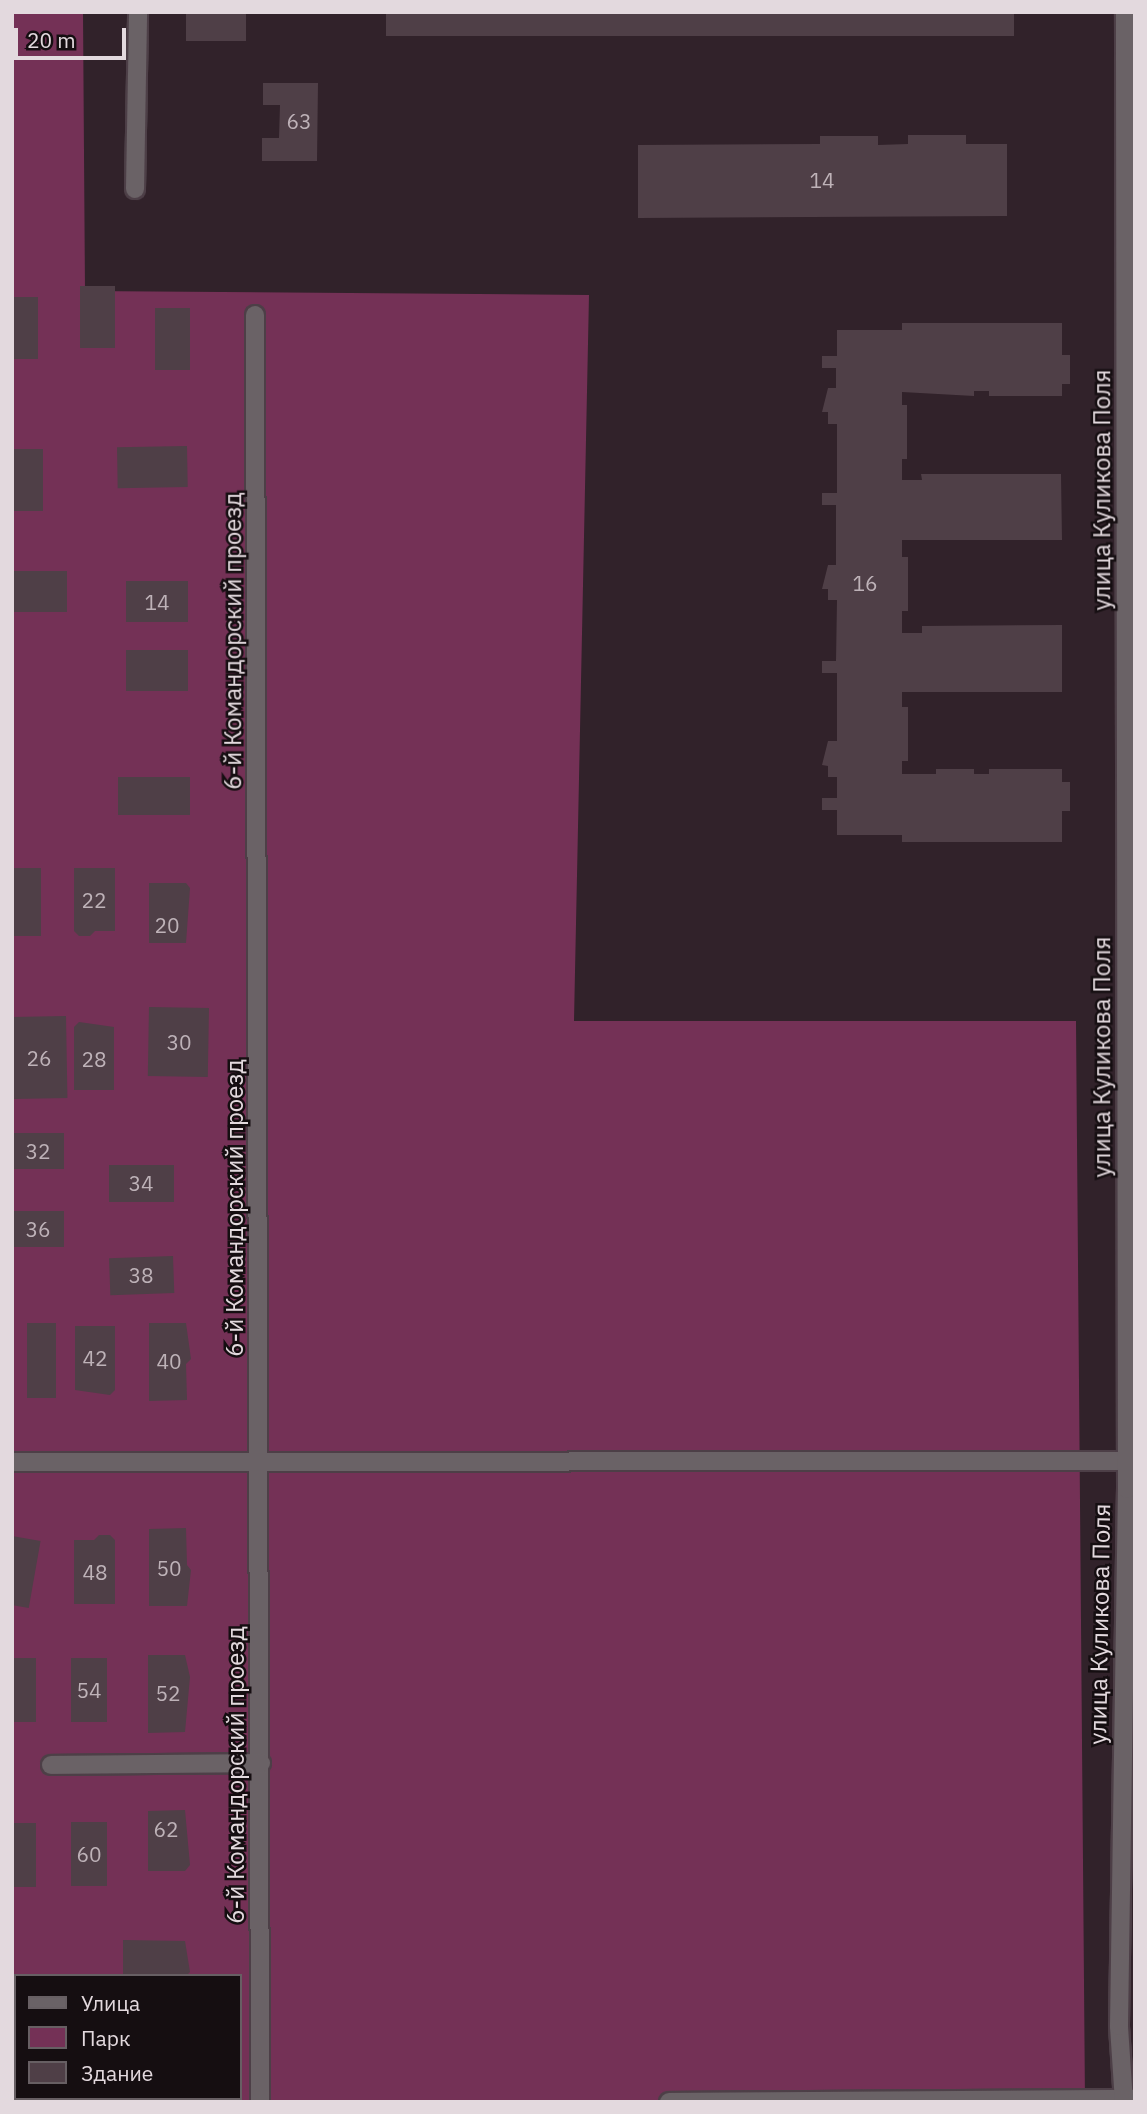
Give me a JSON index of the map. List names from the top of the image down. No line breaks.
{"streets":{"street":["улица Куликова Поля","6-й Командорский проезд"]},"house_numbers":["63","14","16","14","22","20","30","26","28","32","34","36","38","42","40","50","48","54","52","62","60"],"legend":["Улица","Парк","Здание"],"scale_bar":"20 m"}
